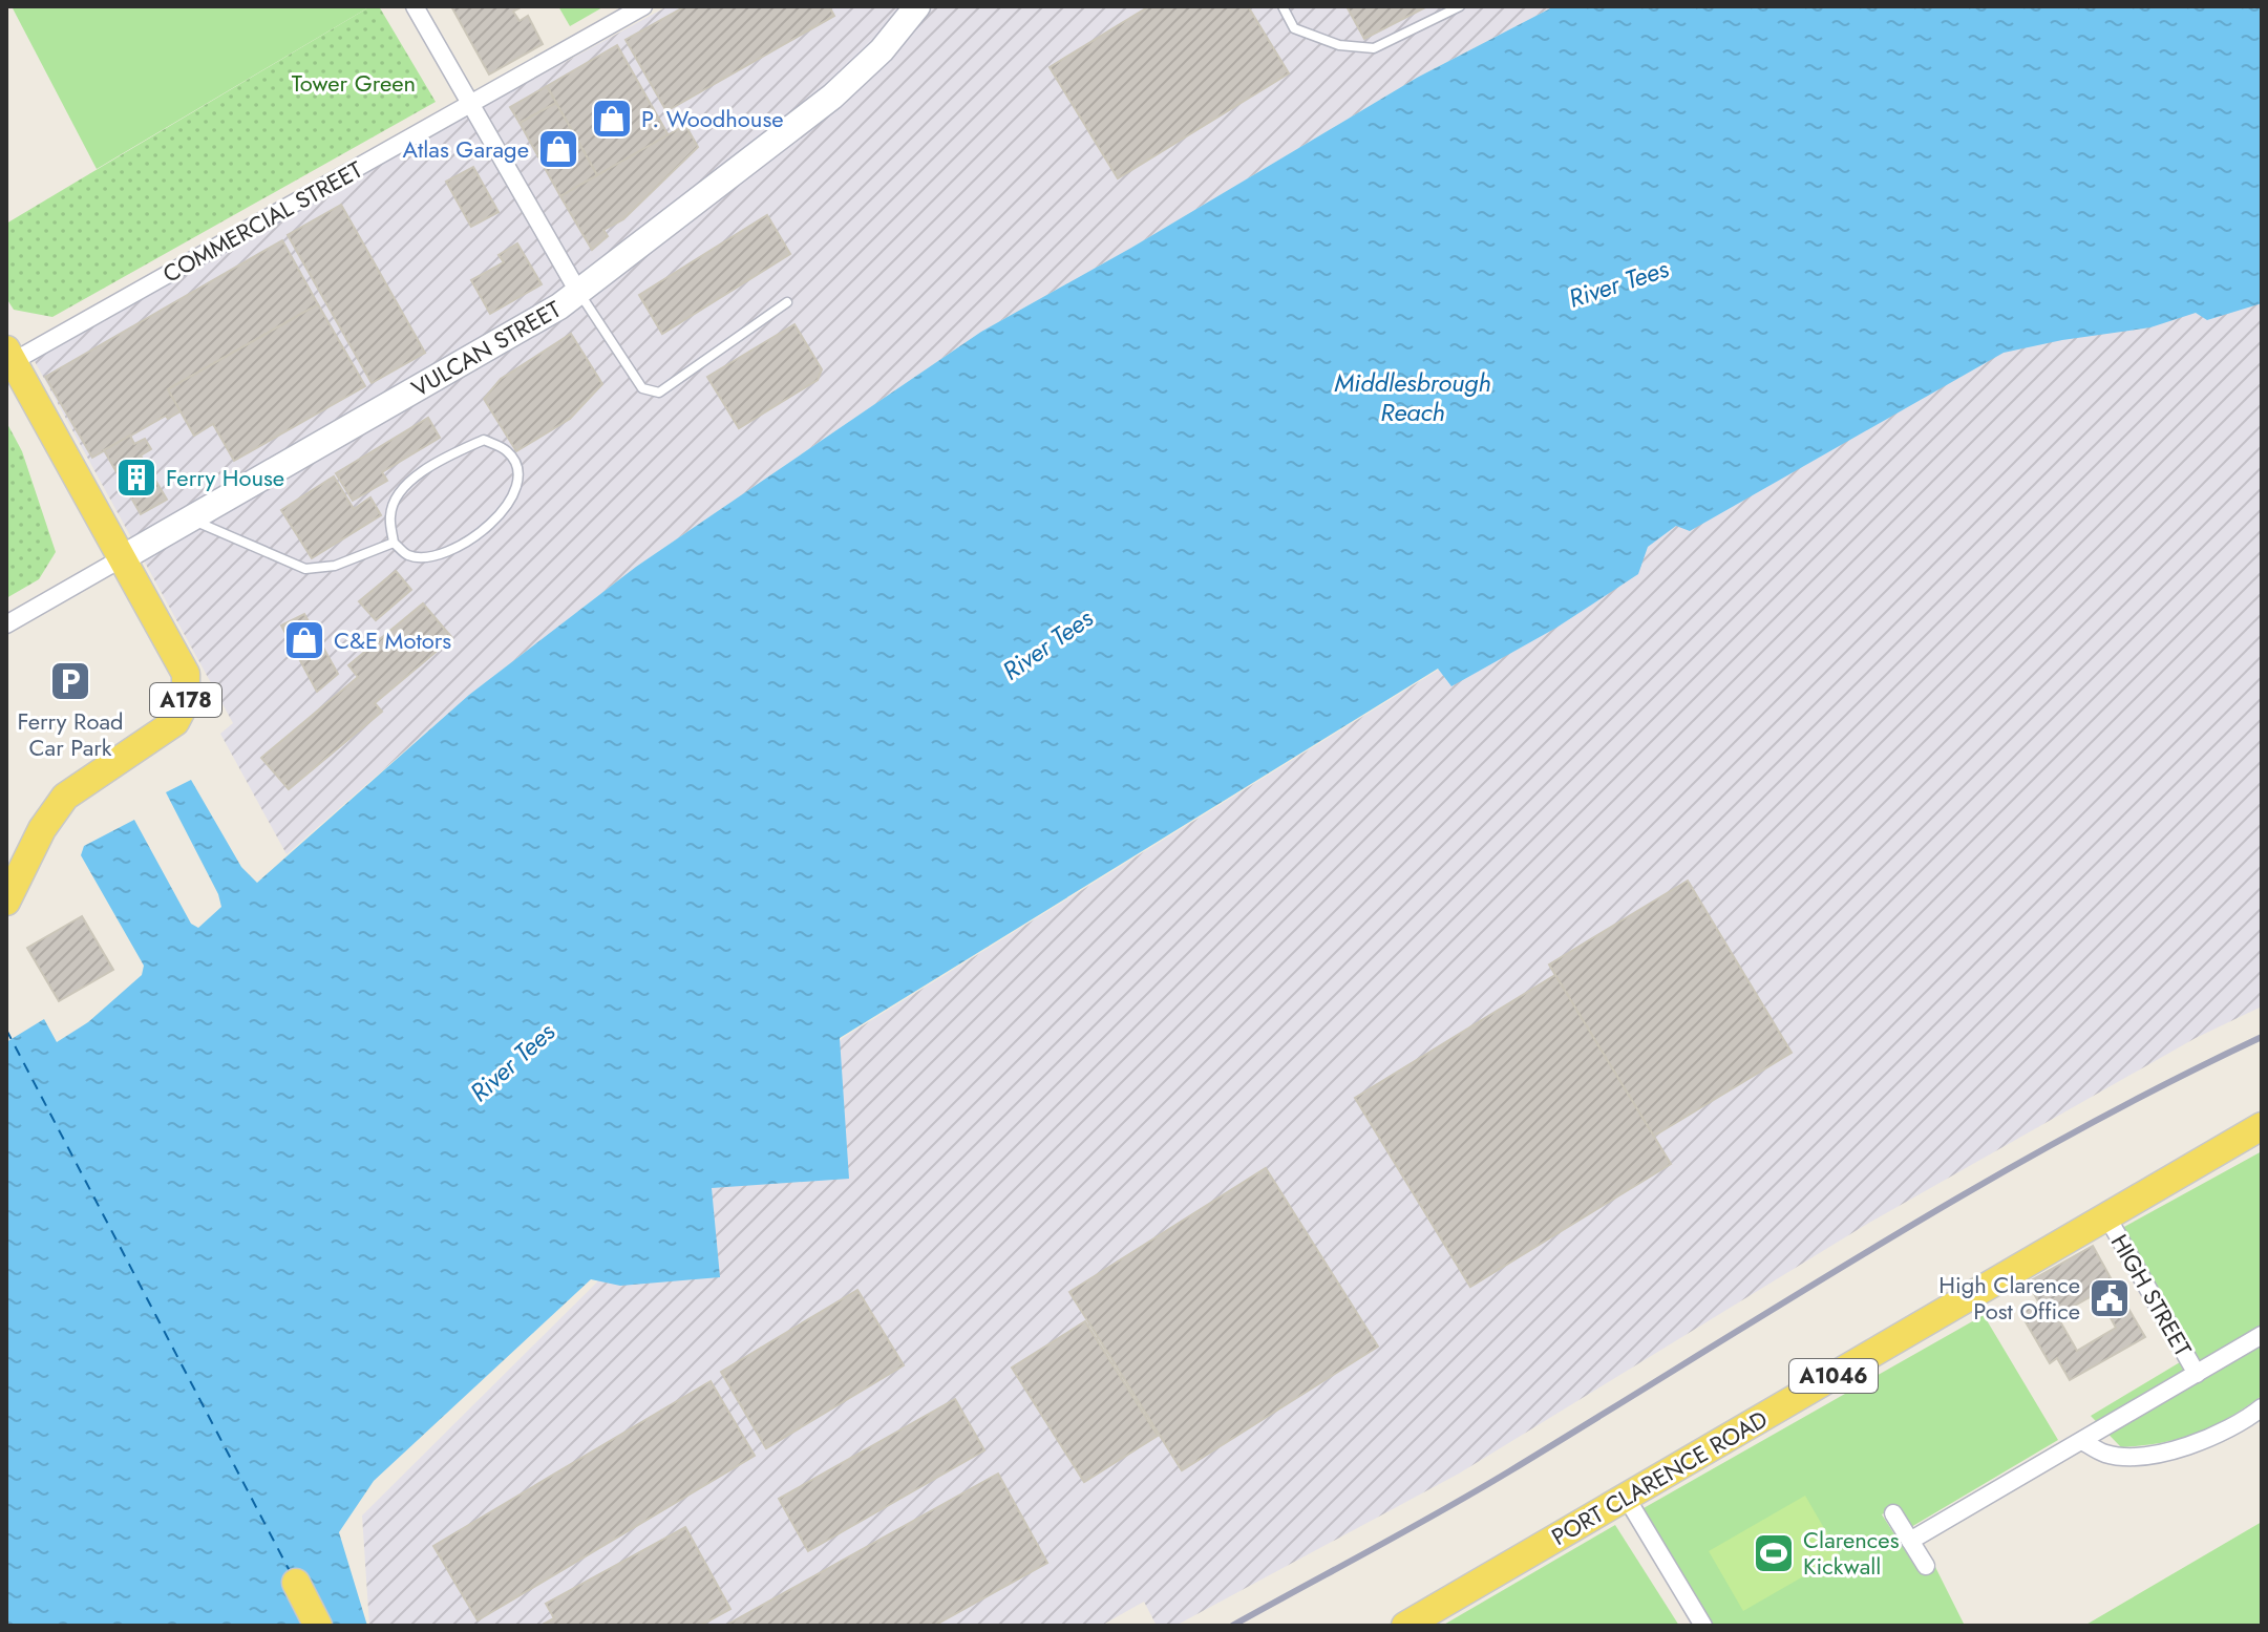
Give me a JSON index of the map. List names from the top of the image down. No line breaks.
{"streets":{"main road":["A178","A1046","PORT CLARENCE ROAD"],"street":["COMMERCIAL STREET","VULCAN STREET","HIGH STREET"]},"crossings":[["COMMERCIAL STREET","A178"],["VULCAN STREET","A178"],["HIGH STREET","PORT CLARENCE ROAD"]],"water":["River Tees","Middlesbrough Reach"],"parks":["Tower Green"],"places":{"shop":["P. Woodhouse","Atlas Garage","C&E Motors"],"building":["Ferry House"],"parking":["Ferry Road Car Park"],"public building":["High Clarence Post Office"],"sports":["Clarences Kickwall"]}}
